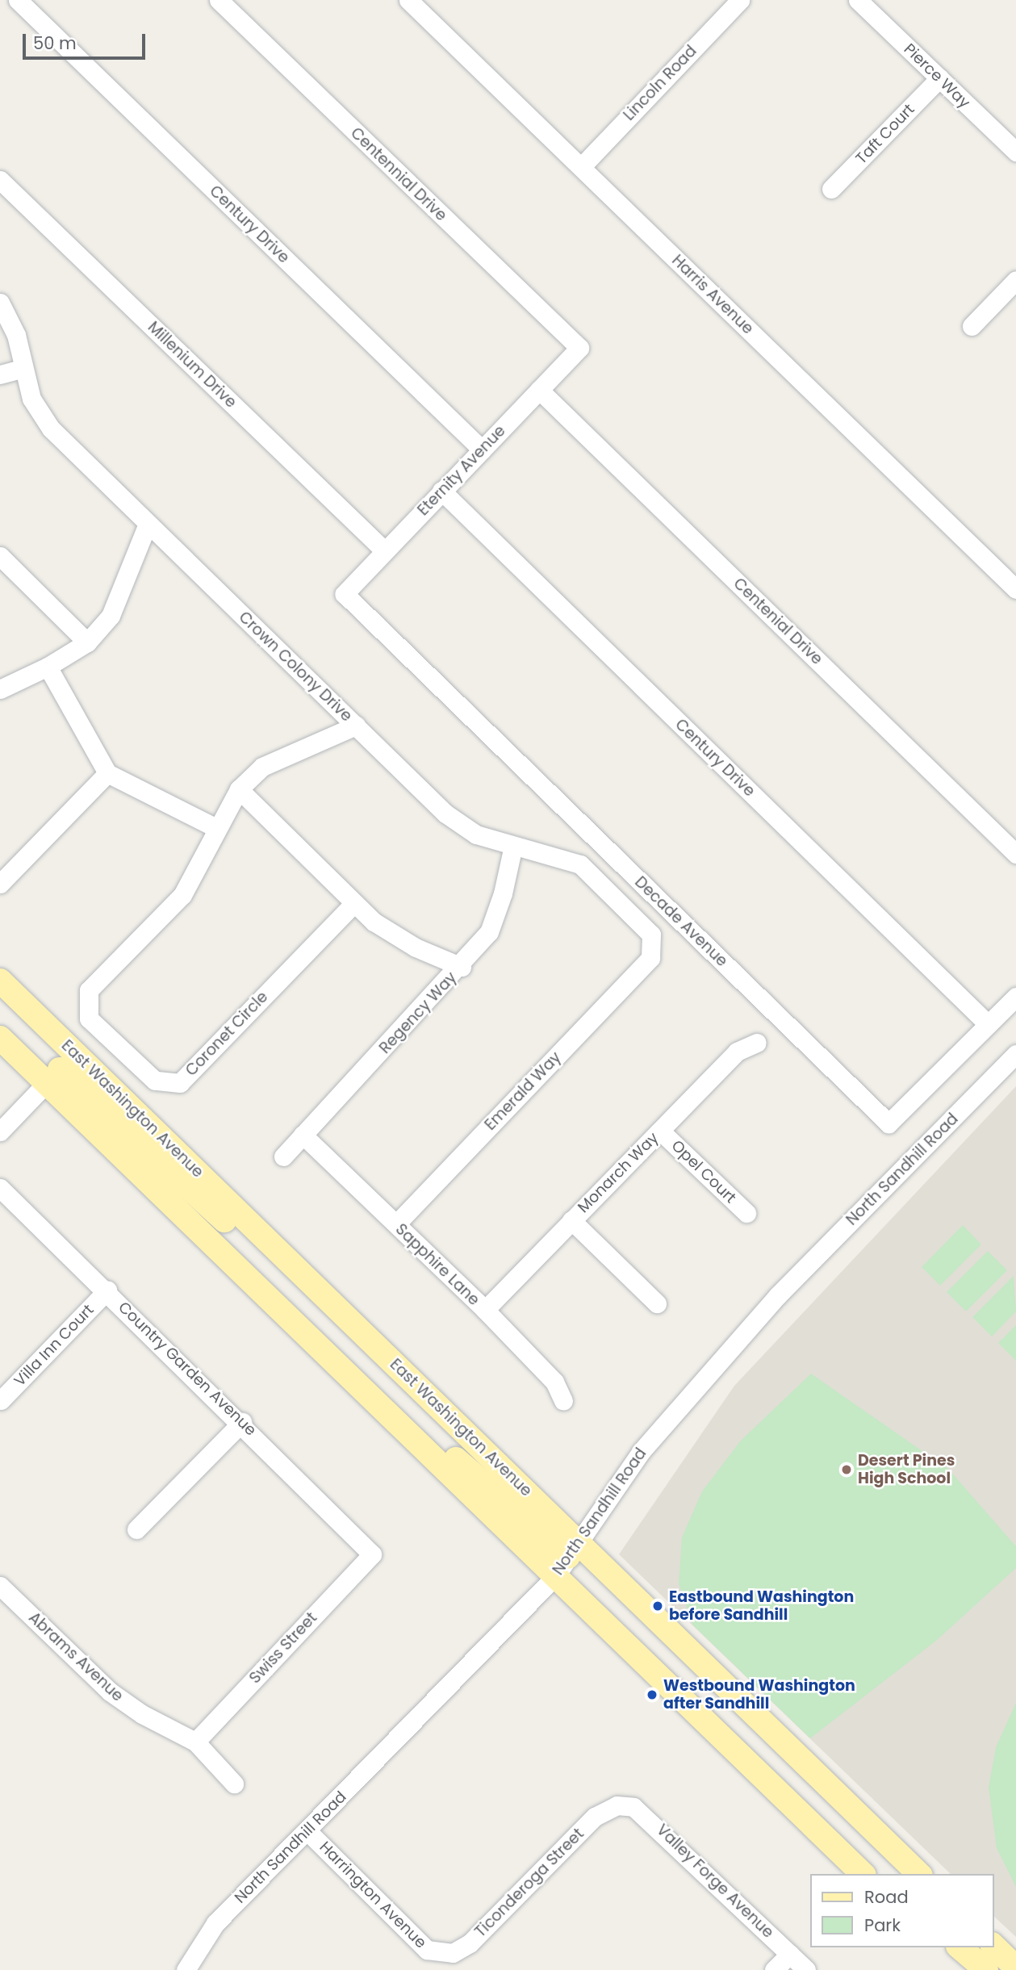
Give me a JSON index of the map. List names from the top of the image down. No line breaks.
{"streets":{"main road":["East Washington Avenue"],"street":["Pierce Way","Lincoln Road","Taft Court","Centennial Drive","Century Drive","Harris Avenue","Millenium Drive","Eternity Avenue","Centenial Drive","Crown Colony Drive","Decade Avenue","Regency Way","Coronet Circle","Emerald Way","North Sandhill Road","Opel Court","Monarch Way","Sapphire Lane","Villa Inn Court","Country Garden Avenue","Swiss Street","Abrams Avenue","Valley Forge Avenue","Ticonderoga Street","Harrington Avenue"]},"crossings":[["Pierce Way","Taft Court"],["Lincoln Road","Harris Avenue"],["Centennial Drive","Eternity Avenue"],["Century Drive","Eternity Avenue"],["Century Drive","Decade Avenue"],["Millenium Drive","Eternity Avenue"],["Eternity Avenue","Centenial Drive"],["Eternity Avenue","Decade Avenue"],["Crown Colony Drive","Regency Way"],["Crown Colony Drive","Emerald Way"],["Regency Way","Sapphire Lane"],["Emerald Way","Sapphire Lane"],["East Washington Avenue","North Sandhill Road"],["North Sandhill Road","Harrington Avenue"],["Opel Court","Monarch Way"],["Monarch Way","Sapphire Lane"],["Villa Inn Court","Country Garden Avenue"],["Country Garden Avenue","Swiss Street"],["Swiss Street","Abrams Avenue"],["Valley Forge Avenue","Ticonderoga Street"],["Ticonderoga Street","Harrington Avenue"]],"places":["Desert Pines High School","Eastbound Washington before Sandhill","Westbound Washington after Sandhill"],"legend":["Road","Park"],"scale_bar":"50 m"}
